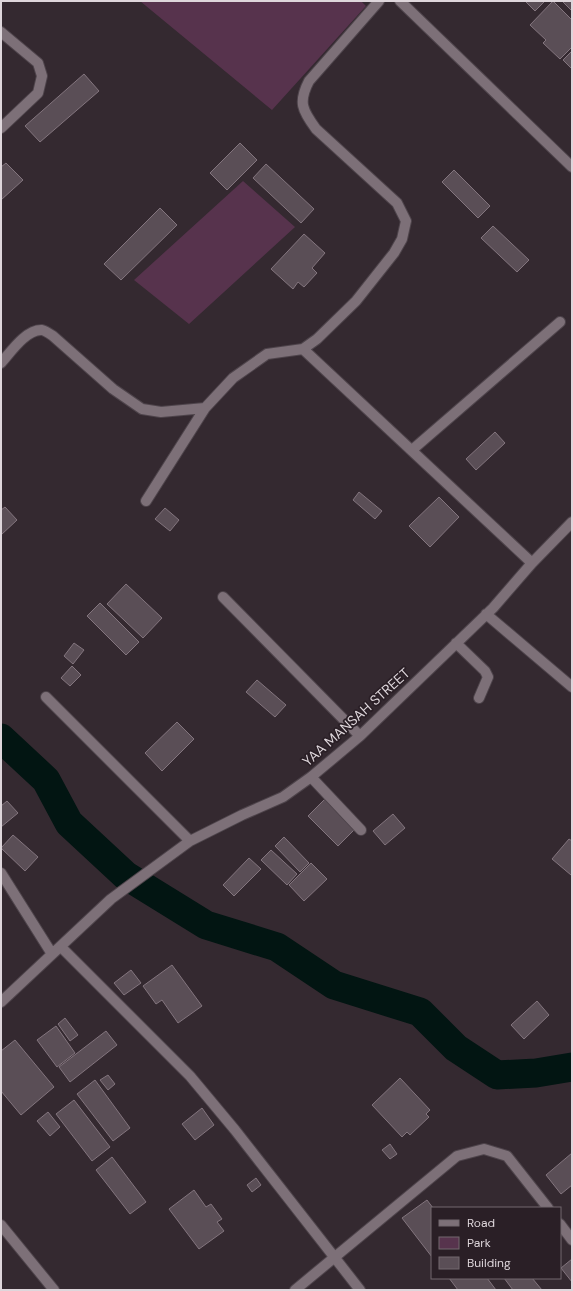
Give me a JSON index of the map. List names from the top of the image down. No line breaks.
{"streets":{"street":["YAA MANSAH STREET"]},"legend":["Road","Park","Building"]}
